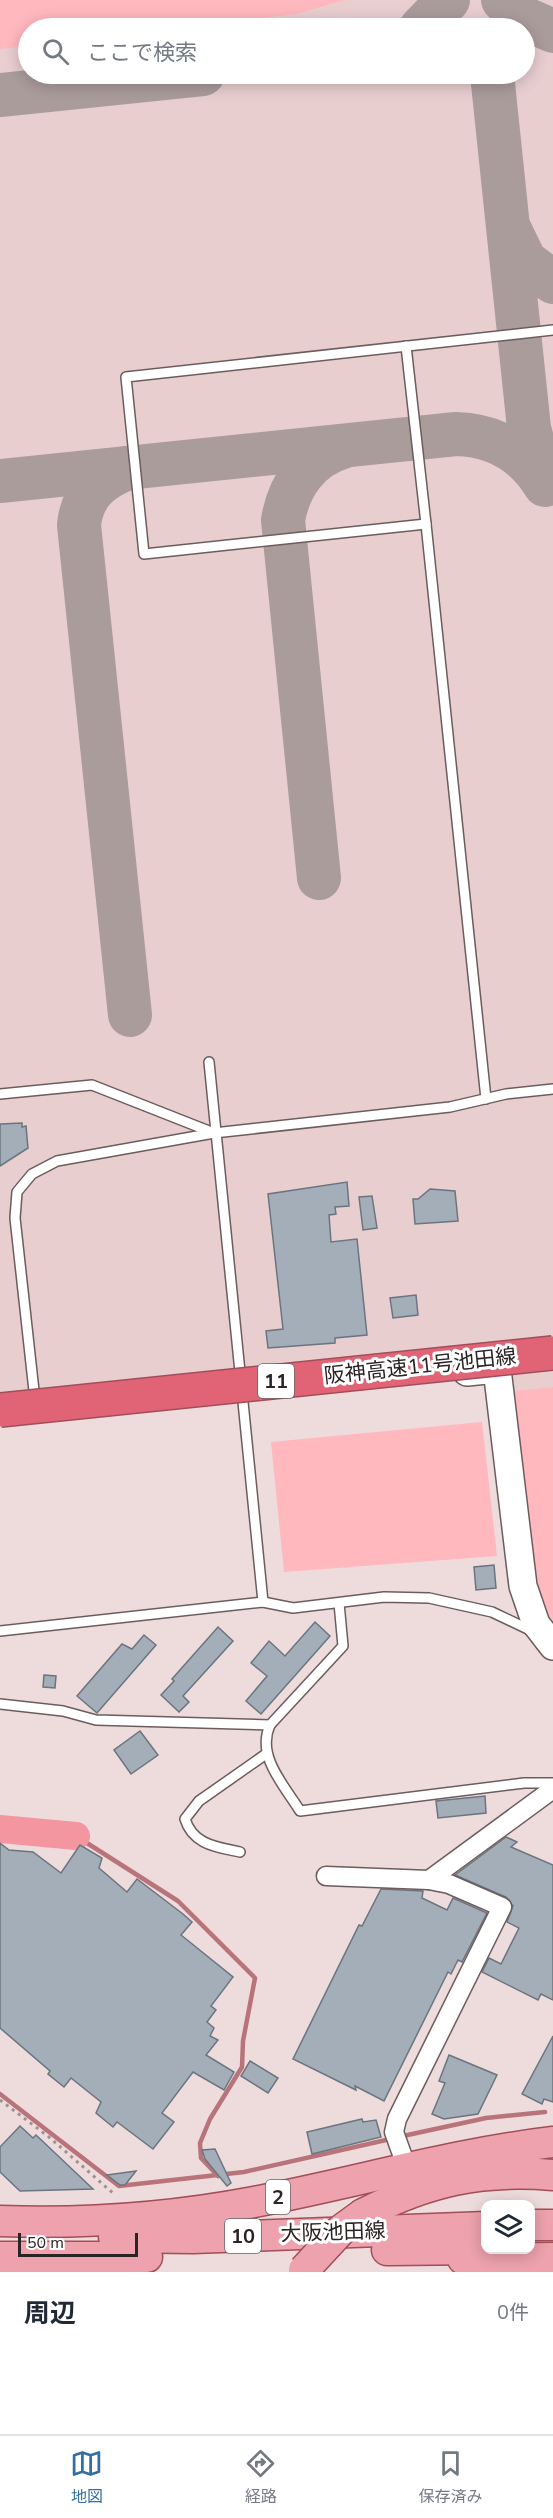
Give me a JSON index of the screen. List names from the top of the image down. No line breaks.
{"streets":{"highway":["阪神高速11号池田線","11"],"main road":["2","大阪池田線","10"]},"crossings":[["大阪池田線","10"]],"scale_bar":"50 m","page":{"search":"ここで検索","scale":"50 m","heading":["周辺","0件"],"nav":["地図","経路","保存済み"]}}
